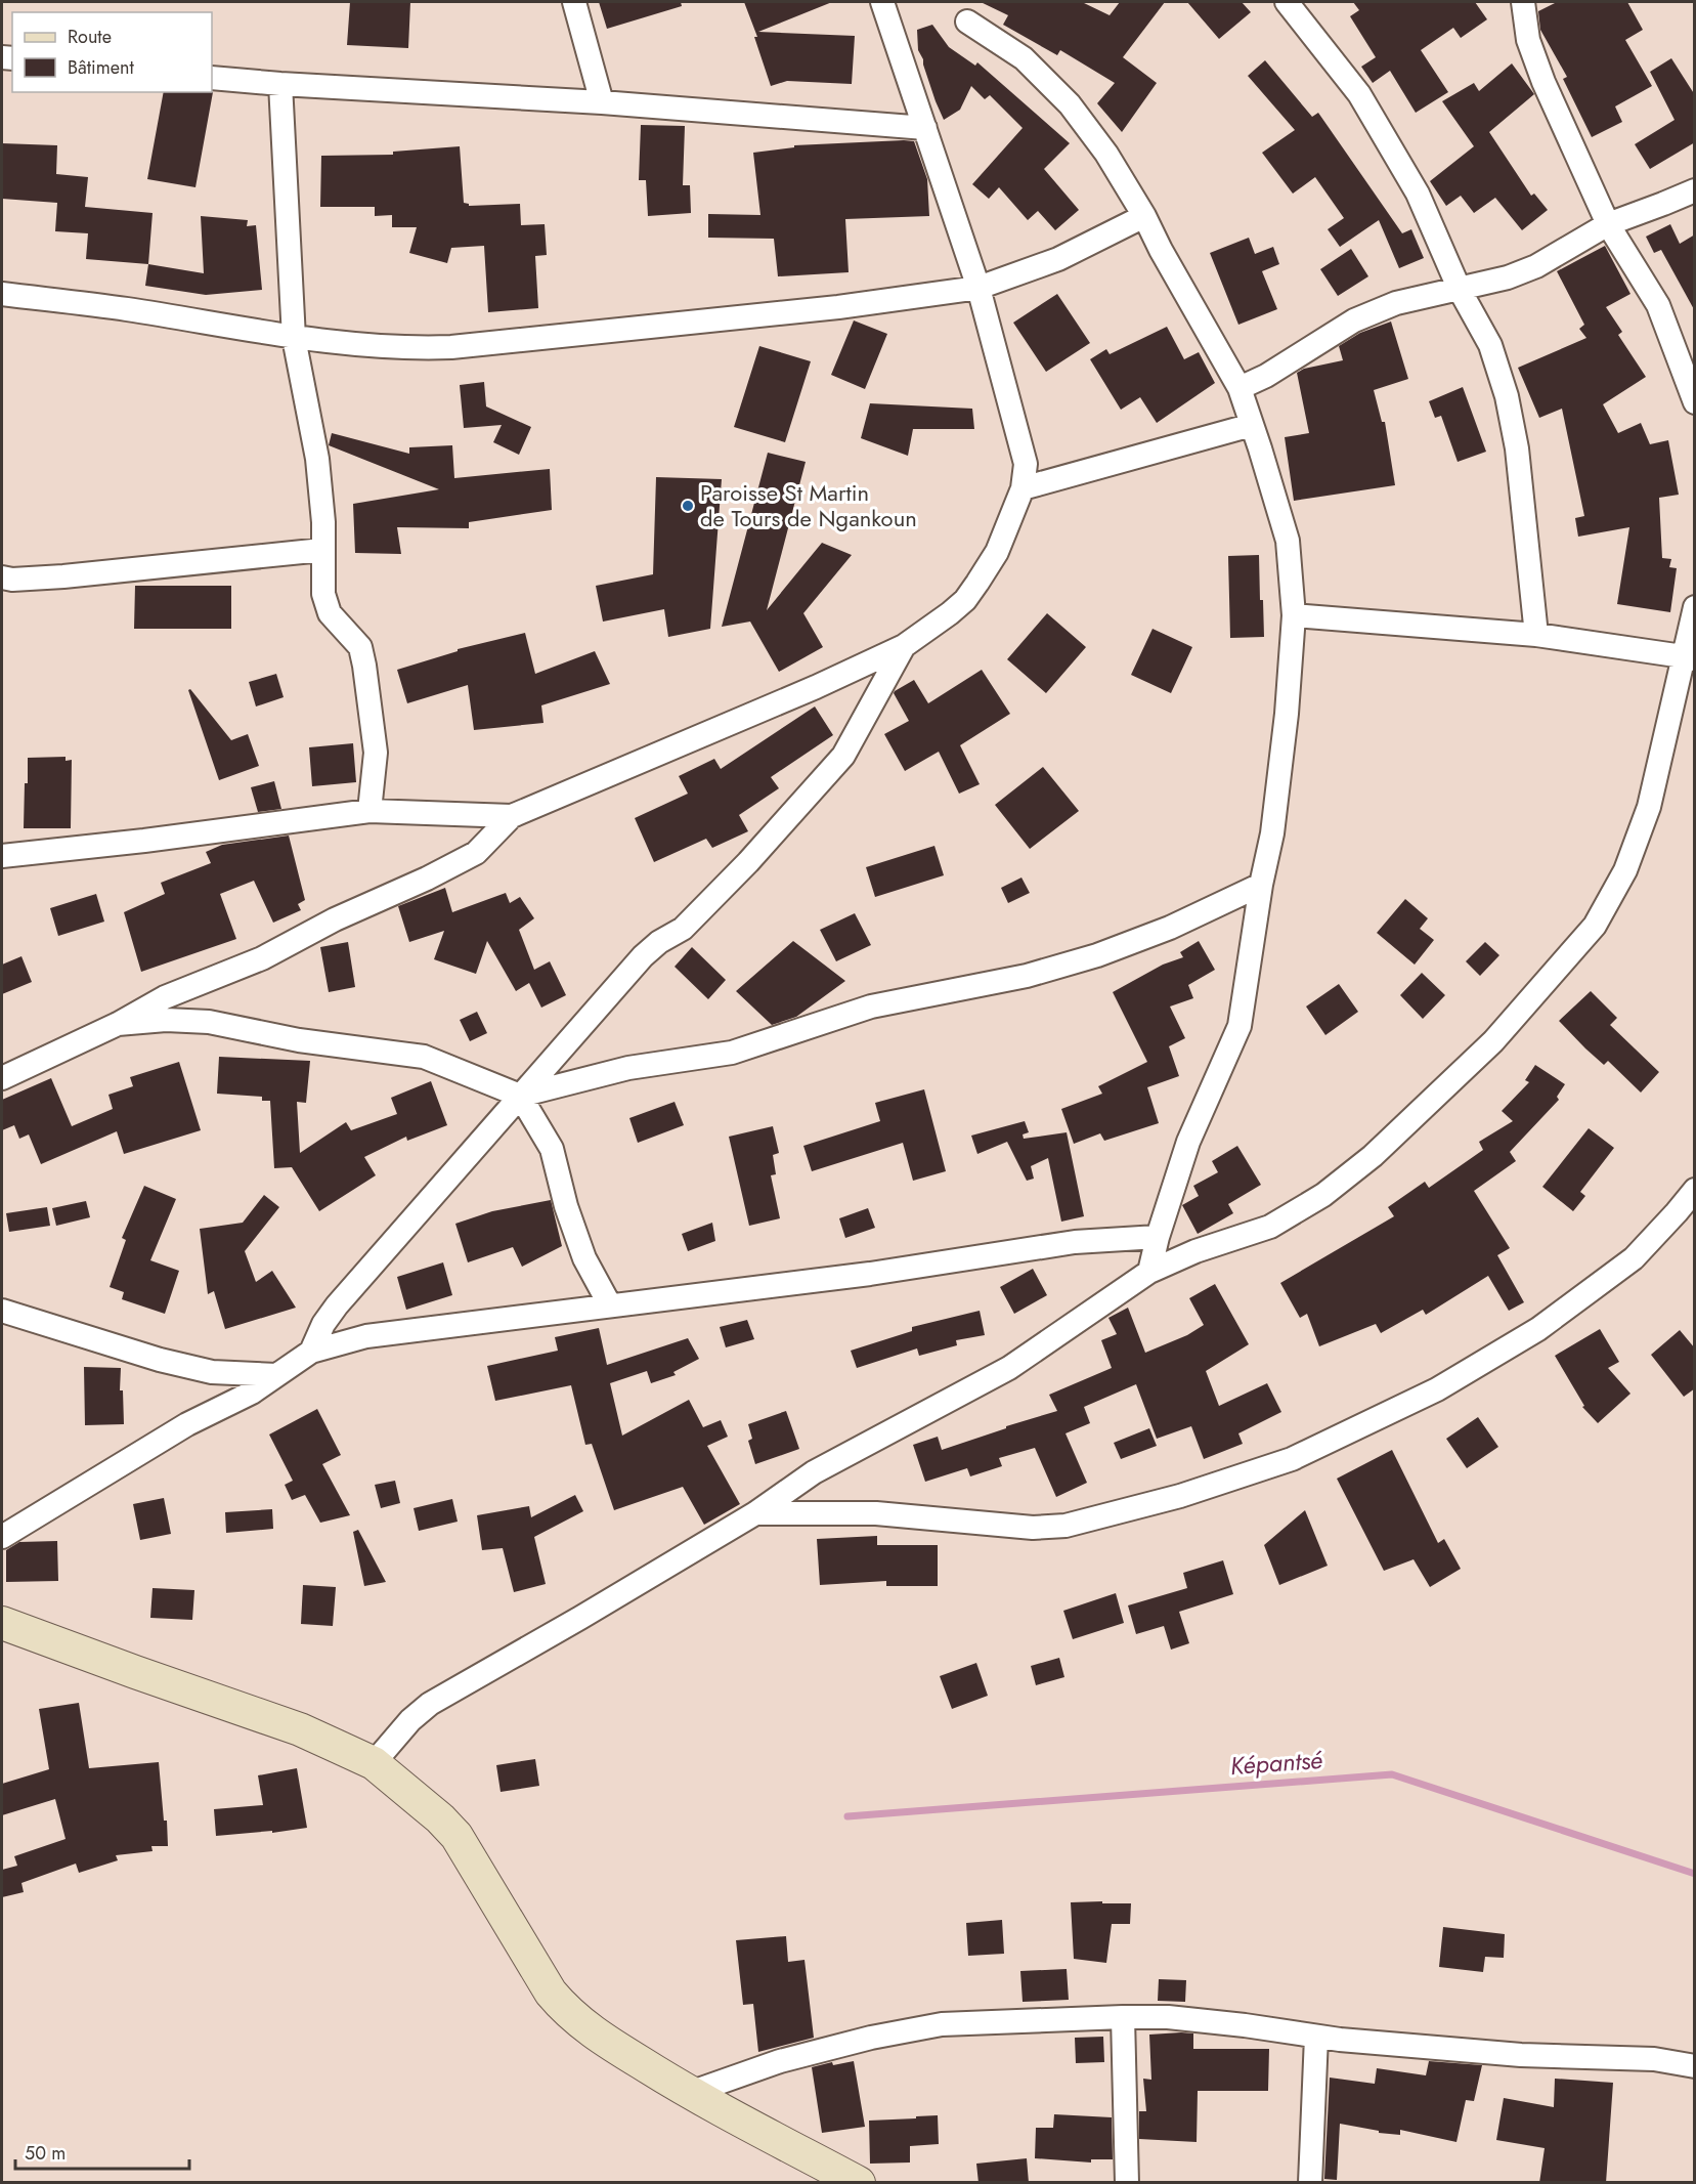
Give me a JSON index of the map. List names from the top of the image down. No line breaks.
{"water":["Képantsé"],"places":["Paroisse St Martin de Tours de Ngankoun"],"legend":["Route","Bâtiment"],"scale_bar":"50 m"}
